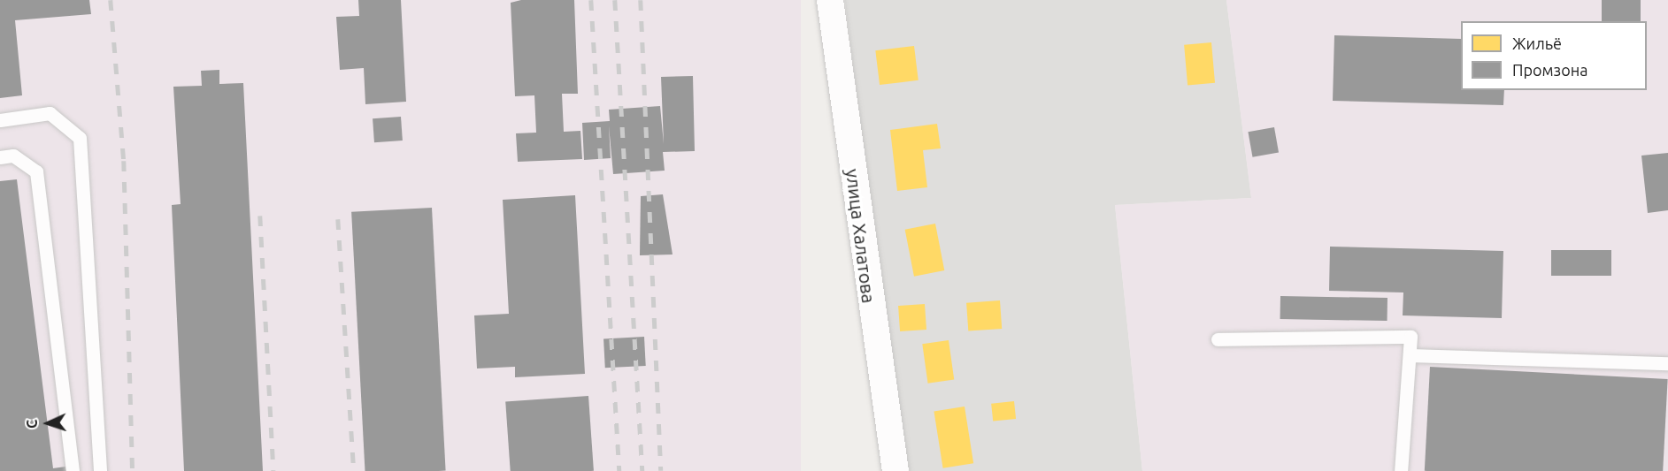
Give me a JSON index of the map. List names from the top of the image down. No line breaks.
{"streets":{"street":["улица Халатова"]},"legend":["Жильё","Промзона"],"north":"left"}
